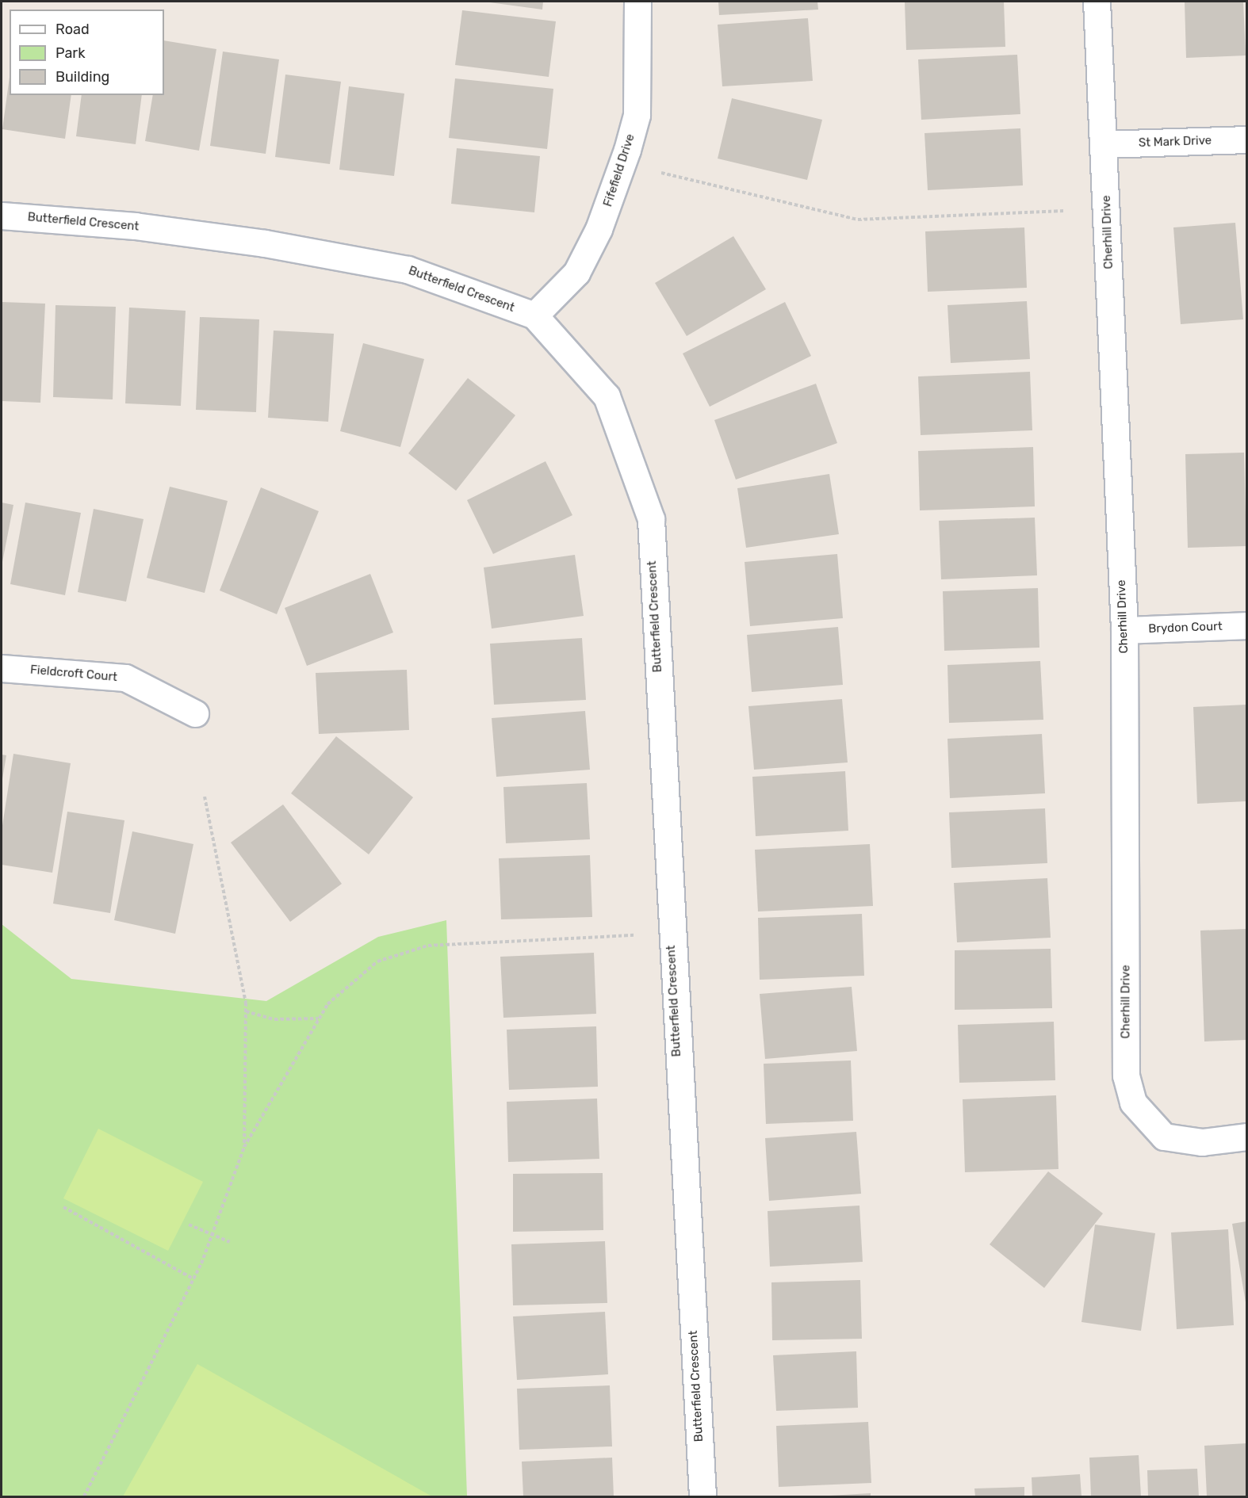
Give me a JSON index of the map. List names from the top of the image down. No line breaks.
{"streets":{"street":["St Mark Drive","Fifefield Drive","Butterfield Crescent","Cherhill Drive","Brydon Court","Fieldcroft Court"]},"crossings":[["St Mark Drive","Cherhill Drive"],["Fifefield Drive","Butterfield Crescent"],["Cherhill Drive","Brydon Court"]],"legend":["Road","Park","Building"]}
